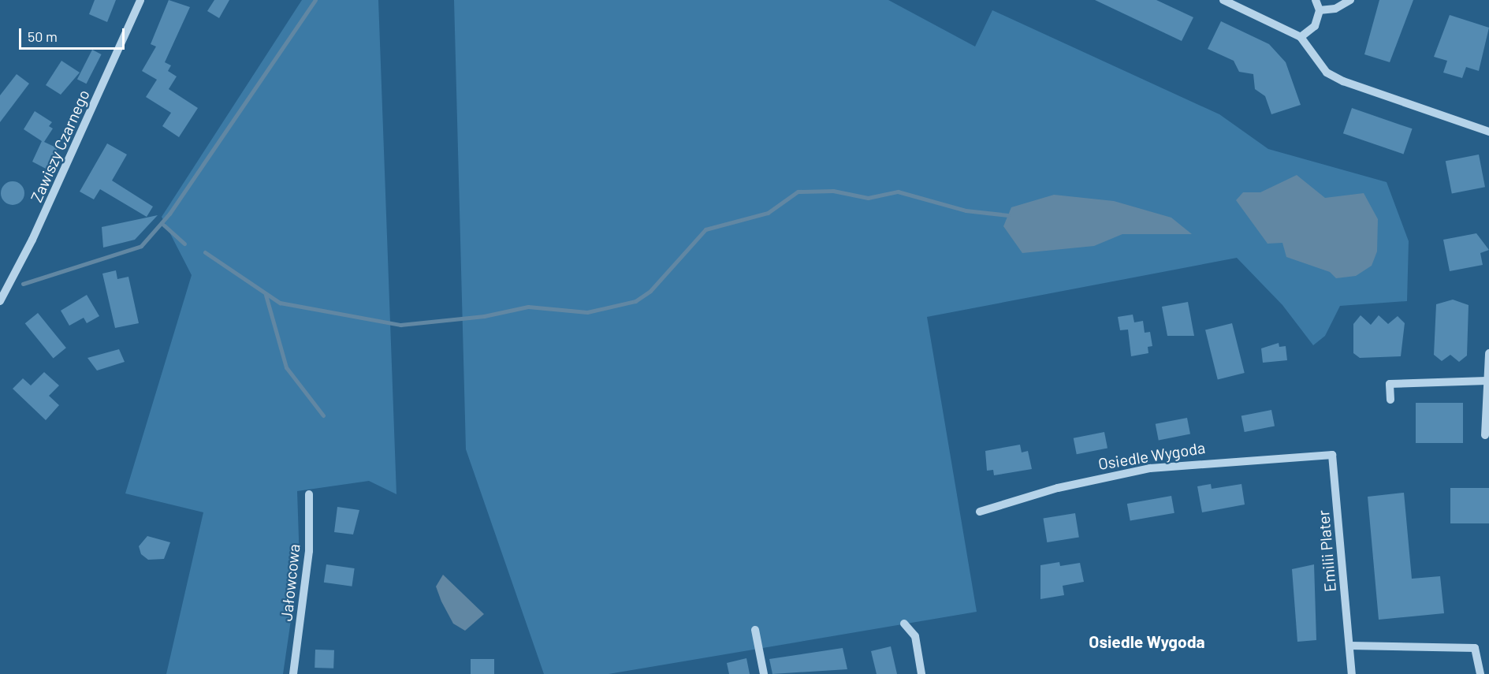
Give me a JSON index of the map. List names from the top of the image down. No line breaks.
{"streets":{"street":["Zawiszy Czarnego","Osiedle Wygoda","Emilii Plater","Jałowcowa"]},"crossings":[["Osiedle Wygoda","Emilii Plater"]],"districts":["Osiedle Wygoda"],"scale_bar":"50 m"}
